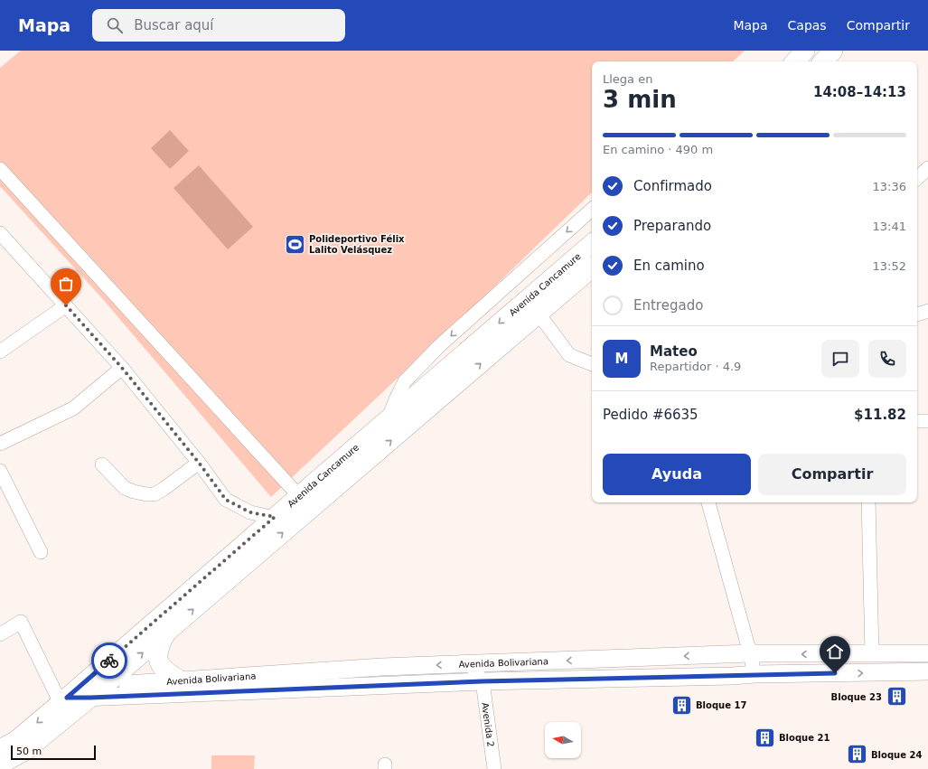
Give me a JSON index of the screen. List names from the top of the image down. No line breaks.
{"streets":{"main road":["Avenida Cancamure"],"street":["Avenida Bolivariana","Avenida 2"]},"crossings":[["Avenida Cancamure","Avenida Bolivariana"],["Avenida Bolivariana","Avenida 2"]],"places":{"sports":["Polideportivo Félix Lalito Velásquez"],"building":["Bloque 23","Bloque 17","Bloque 21","Bloque 24"]},"scale_bar":"50 m","north":"left","page":{"header":"Mapa","search":"Buscar aquí","nav":["Mapa","Capas","Compartir"],"heading":["3 min","Llega en","14:08–14:13"],"panel":["Mateo","Repartidor · 4.9","Pedido #6635","$11.82"],"bar":"En camino · 490 m","list":[["Confirmado","13:36"],["Preparando","13:41"],["En camino","13:52"],"Entregado"],"round":"M","buttons":["Ayuda","Compartir"],"scale":"50 m"}}
